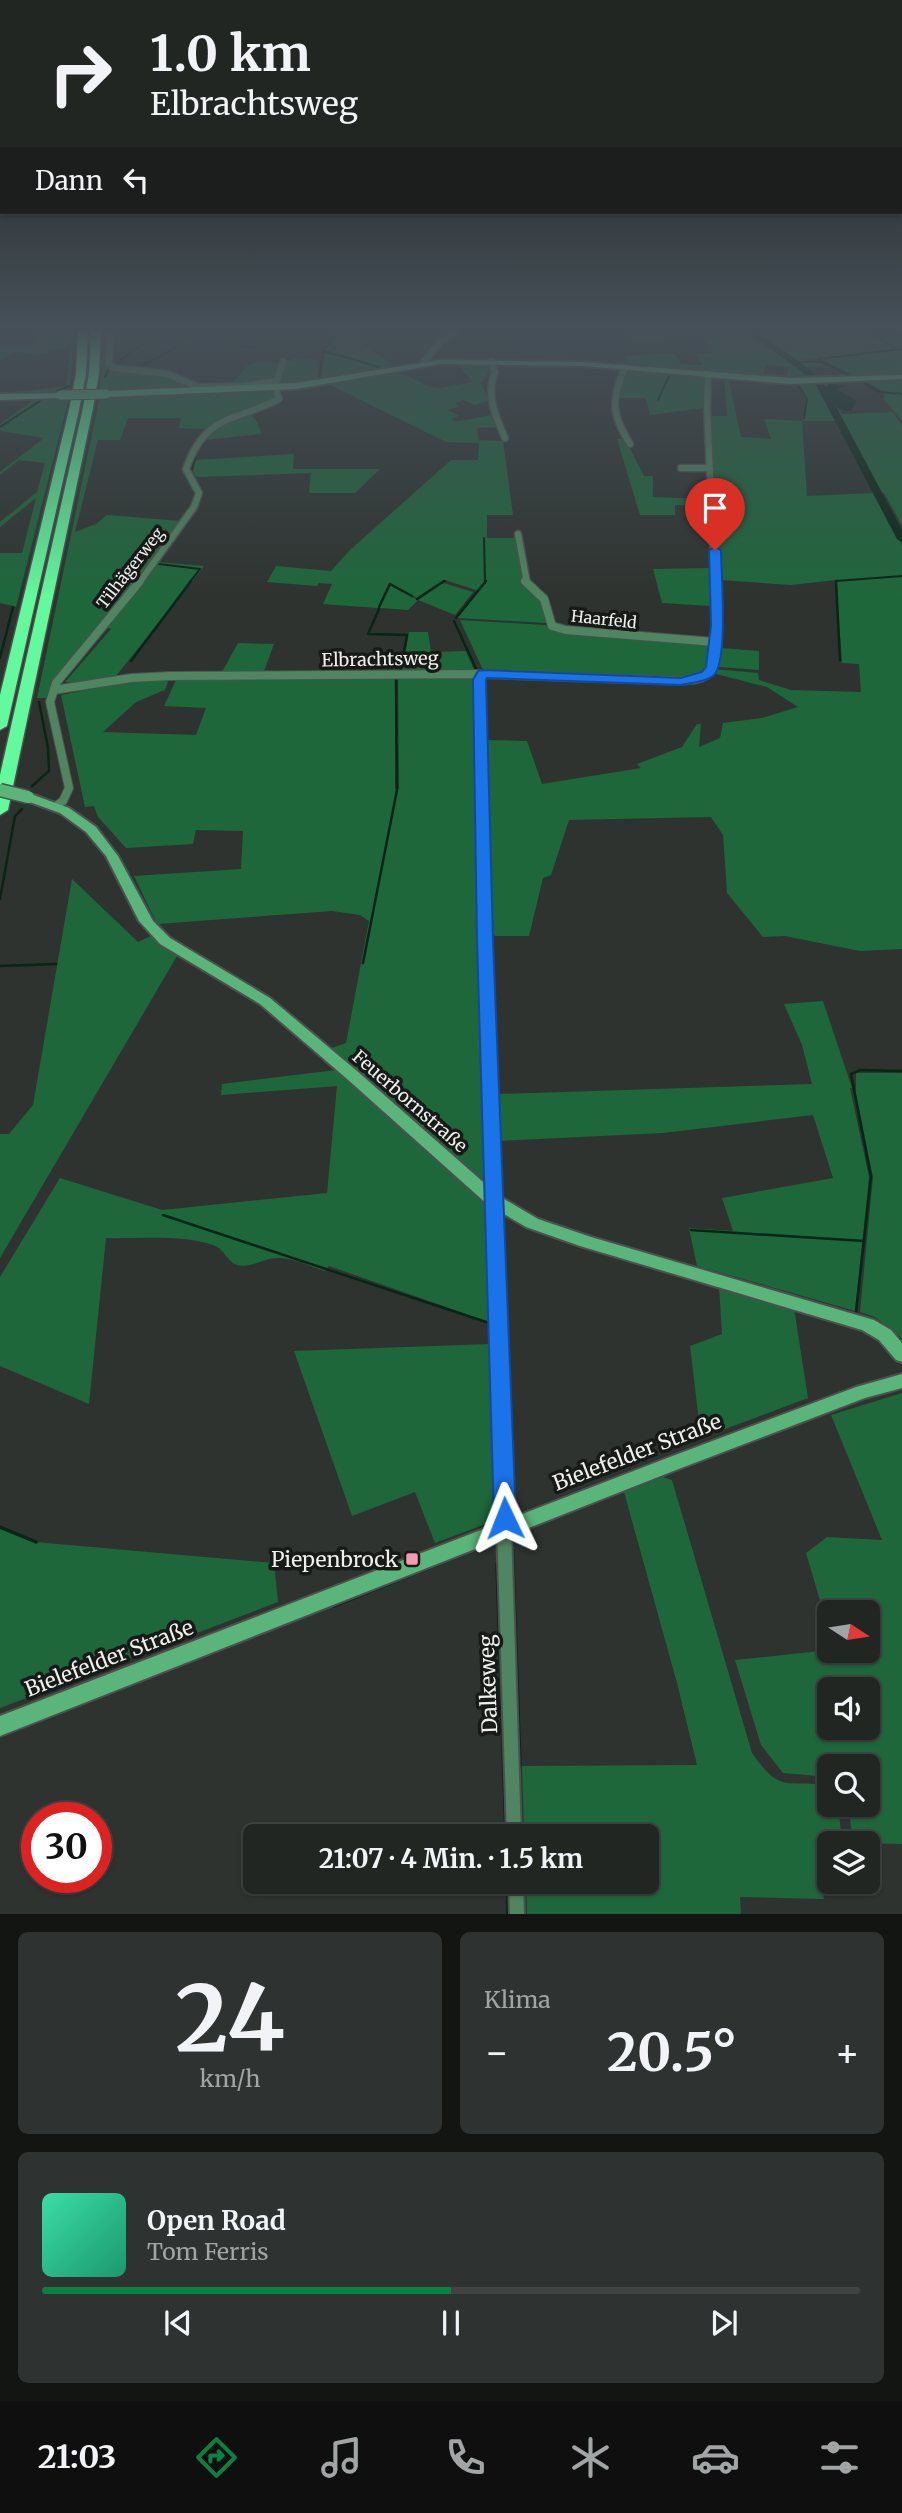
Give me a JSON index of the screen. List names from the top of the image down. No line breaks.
{"streets":{"street":["Tilhägerweg","Haarfeld","Elbrachtsweg","Feuerbornstraße","Bielefelder Straße","Dalkeweg"]},"crossings":[["Tilhägerweg","Elbrachtsweg"],["Haarfeld","Elbrachtsweg"],["Elbrachtsweg","Dalkeweg"],["Feuerbornstraße","Dalkeweg"],["Bielefelder Straße","Dalkeweg"]],"places":{"transit":["Piepenbrock"]},"north":"right","page":{"turn":["1.0 km","Elbrachtsweg"],"then":"Dann","limit":"30","trip":"21:07 · 4 Min. · 1.5 km","tile":[["24","km/h"],"Klima"],"heat":["−","20.5°","+"],"song":["Open Road","Tom Ferris"],"tabs":"21:03"}}
